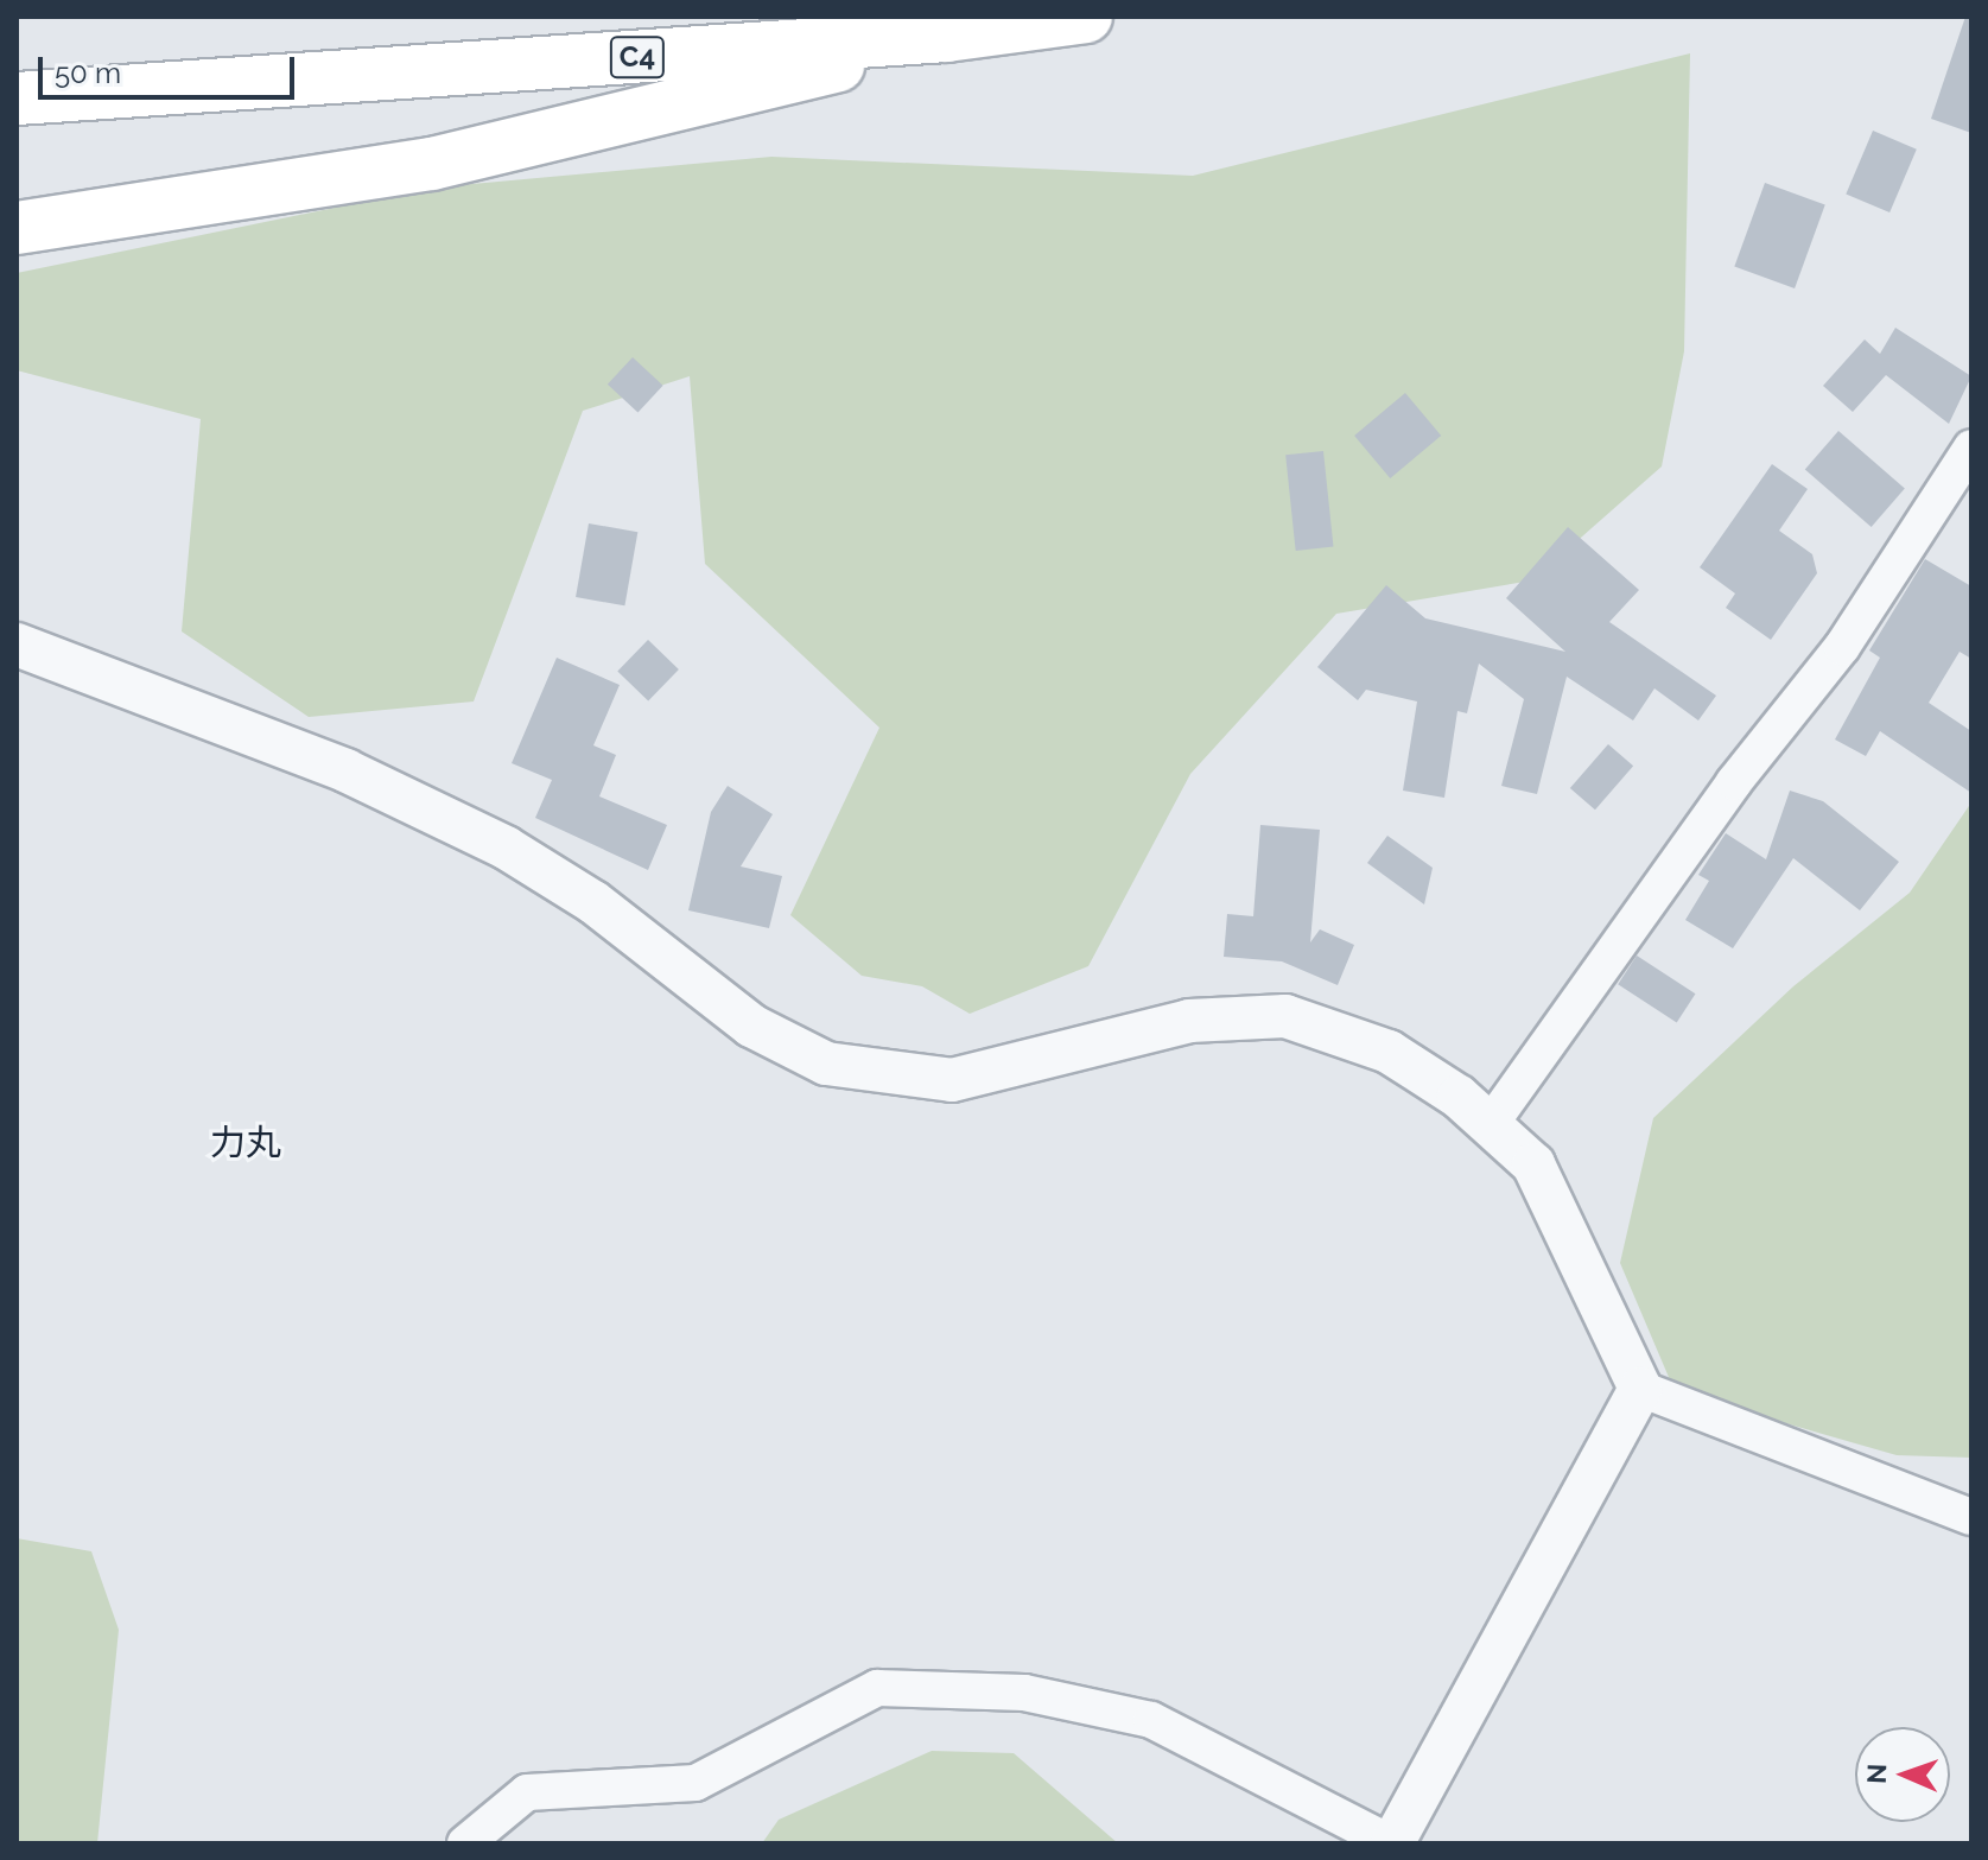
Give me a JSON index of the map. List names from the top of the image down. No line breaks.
{"streets":{"highway":["C4"]},"districts":["力丸"],"scale_bar":"50 m","north":"left"}
